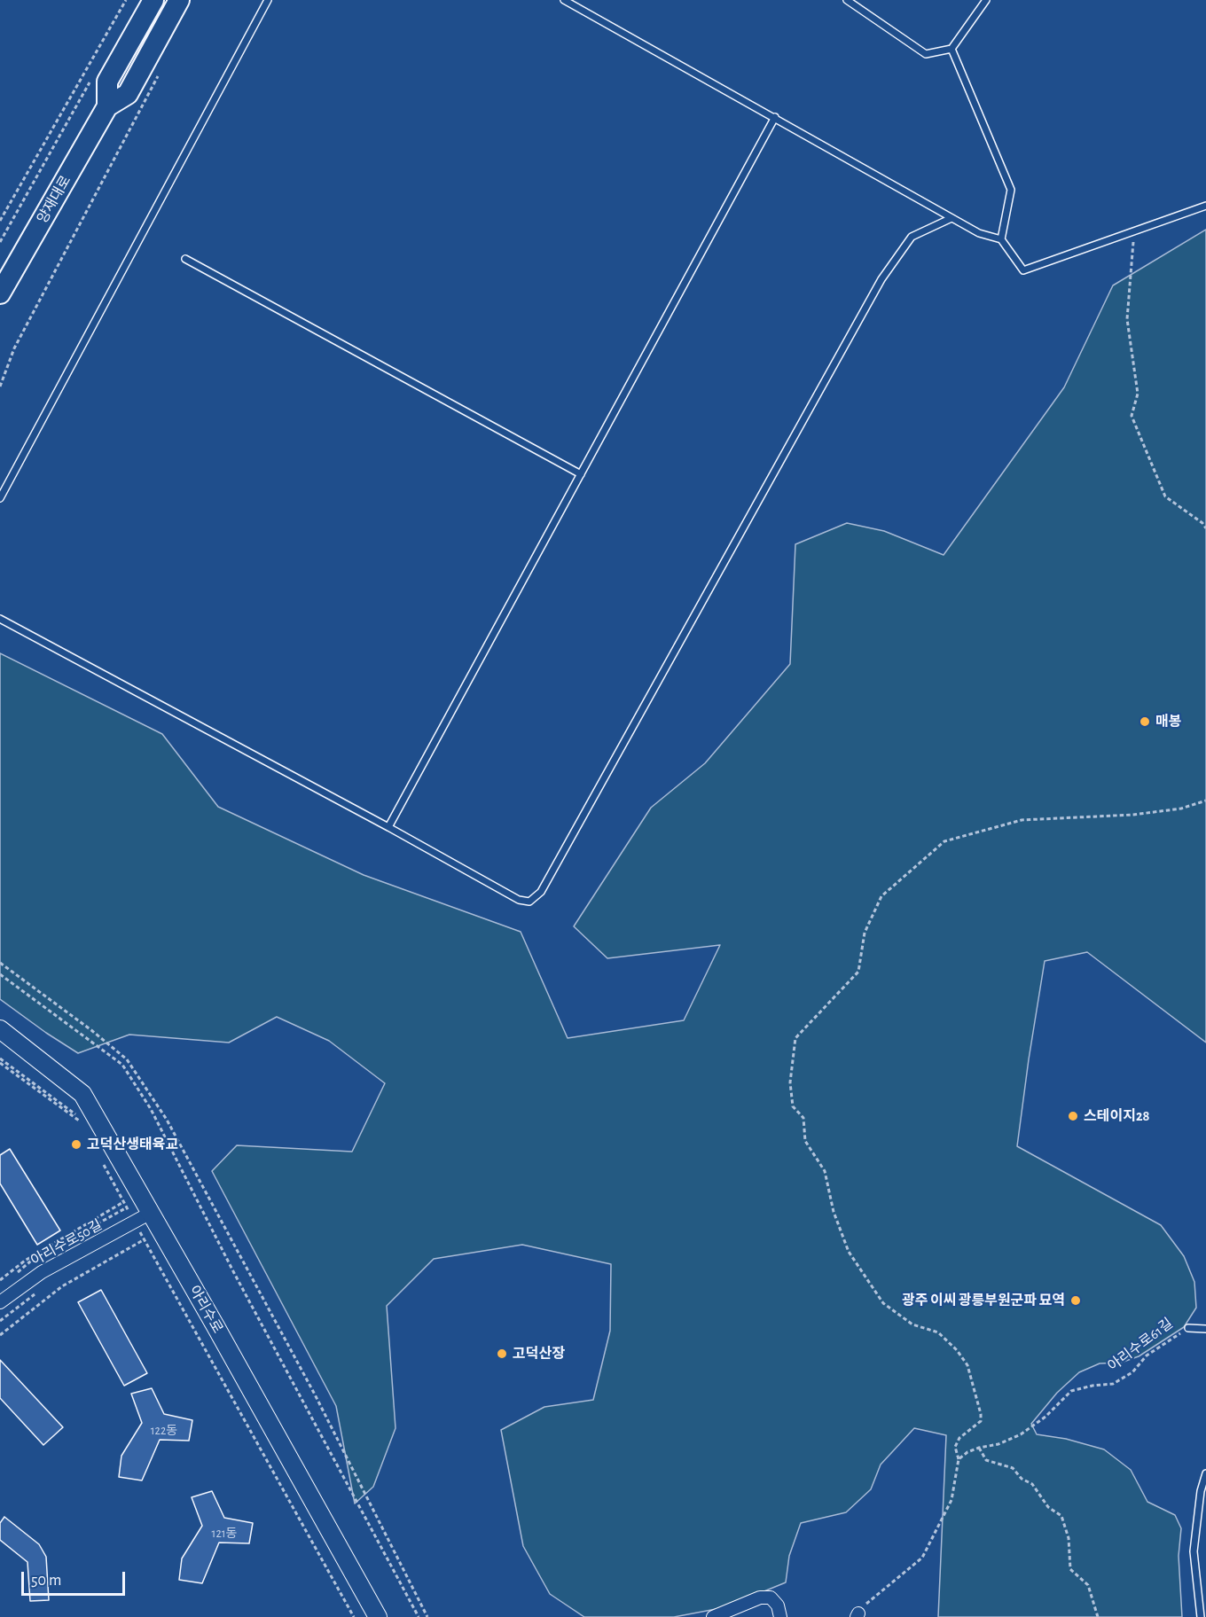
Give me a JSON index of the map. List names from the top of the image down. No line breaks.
{"streets":{"main road":["양재대로","아리수로"],"street":["아리수로50길"],"lane":["아리수로61길"]},"crossings":[["아리수로50길","아리수로"]],"places":["매봉","스테이지28","고덕산생태육교","광주 이씨 광릉부원군파 묘역","고덕산장"],"house_numbers":["122동","121동"],"scale_bar":"50 m"}
